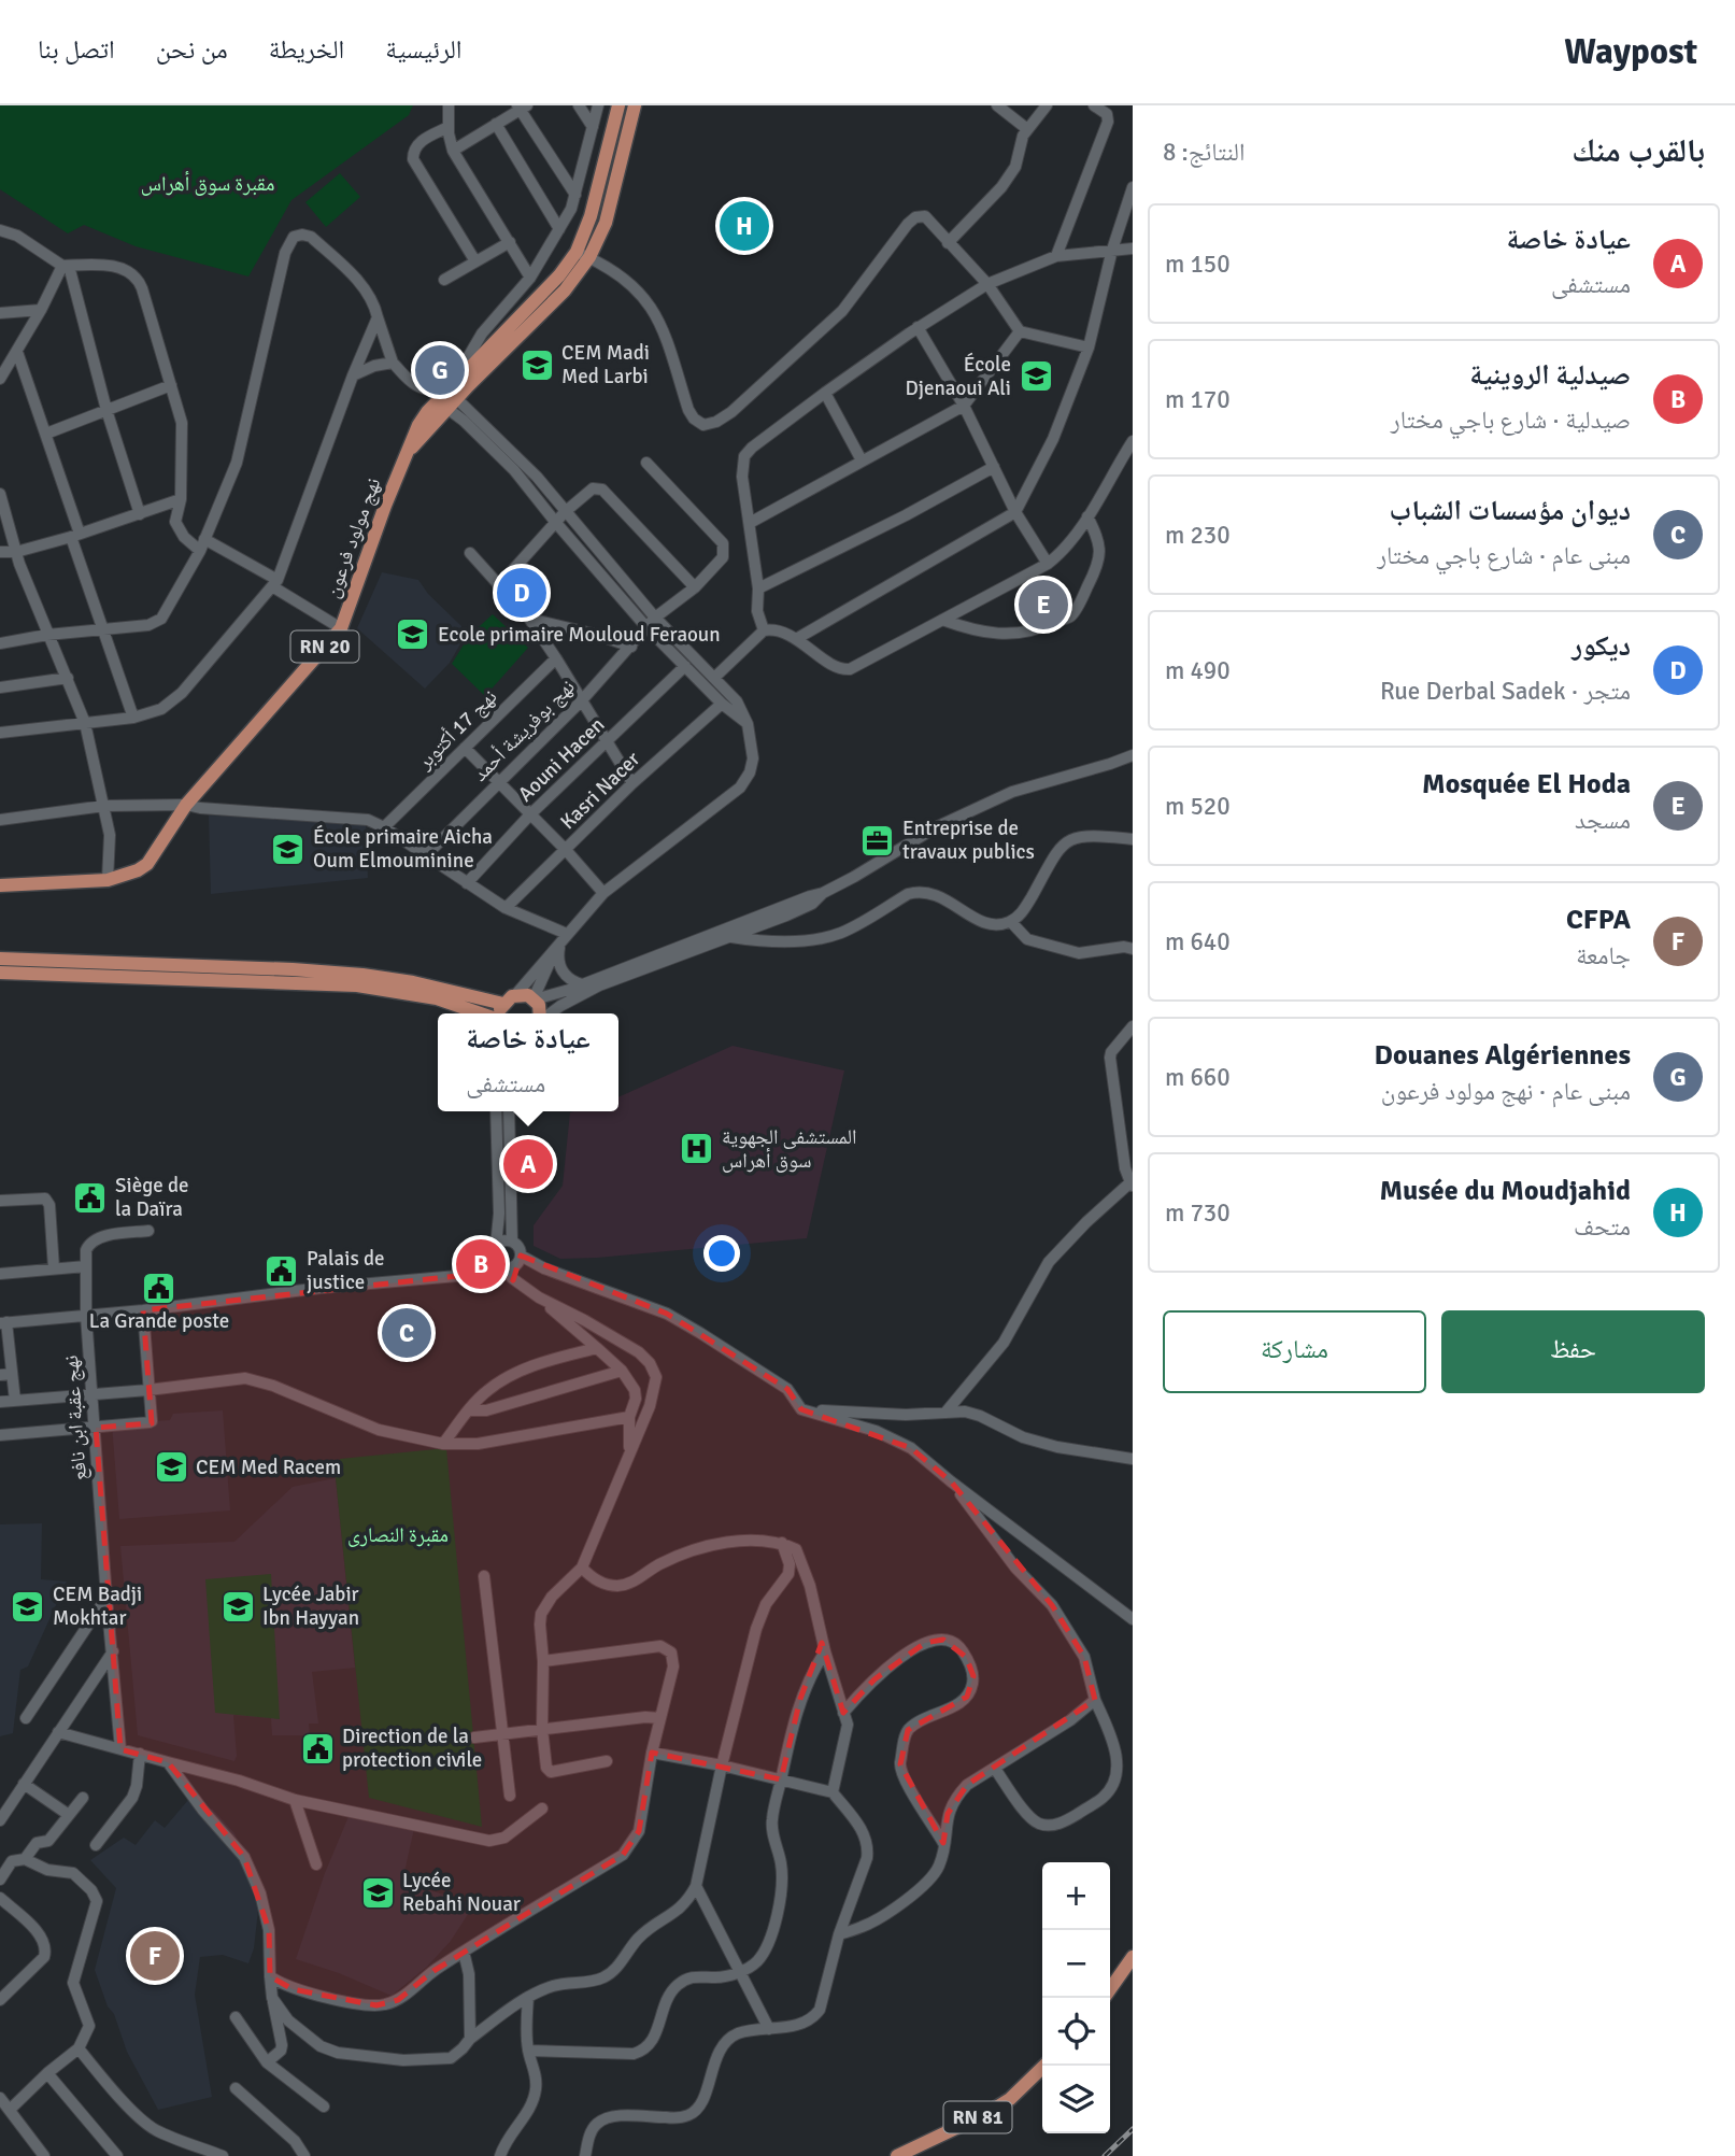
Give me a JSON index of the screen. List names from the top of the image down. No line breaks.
{"streets":{"main road":["نهج مولود فرعون","RN 20","RN 81"],"street":["نهج 17 أكتوبر","نهج بوفريشة أحمد","Aouni Hacen","Kasri Nacer","نهج عقبة ابن نافع"]},"crossings":[["نهج مولود فرعون","RN 20"]],"parks":["مقبرة سوق أهراس","مقبرة النصارى"],"places":{"school or university":["CEM Madi Med Larbi","École Djenaoui Ali","Ecole primaire Mouloud Feraoun","École primaire Aicha Oum Elmouminine","CEM Med Racem","CEM Badji Mokhtar","Lycée Jabir Ibn Hayyan","Lycée Rebahi Nouar"],"office":["Entreprise de travaux publics"],"hospital":["المستشفى الجهوية سوق أهراس"],"public building":["Siège de la Daïra","Palais de justice","La Grande poste","Direction de la protection civile"]},"page":{"header":"Waypost","nav":["الرئيسية","الخريطة","من نحن","اتصل بنا"],"heading":["بالقرب منك","النتائج: 8"],"pins":["H","G","D","E","A","B","C","F"],"list":[{"mark":"A","name":"عيادة خاصة","note":"مستشفى","value":"150 m"},{"mark":"B","name":"صيدلية الروينية","note":"صيدلية · شارع باجي مختار","value":"170 m"},{"mark":"C","name":"ديوان مؤسسات الشباب","note":"مبنى عام · شارع باجي مختار","value":"230 m"},{"mark":"D","name":"ديكور","note":"متجر · Rue Derbal Sadek","value":"490 m"},{"mark":"E","name":"Mosquée El Hoda","note":"مسجد","value":"520 m"},{"mark":"F","name":"CFPA","note":"جامعة","value":"640 m"},{"mark":"G","name":"Douanes Algériennes","note":"مبنى عام · نهج مولود فرعون","value":"660 m"},{"mark":"H","name":"Musée du Moudjahid","note":"متحف","value":"730 m"}],"popup":["عيادة خاصة","مستشفى"],"buttons":["حفظ","مشاركة"],"map_buttons":["+","−"]}}
